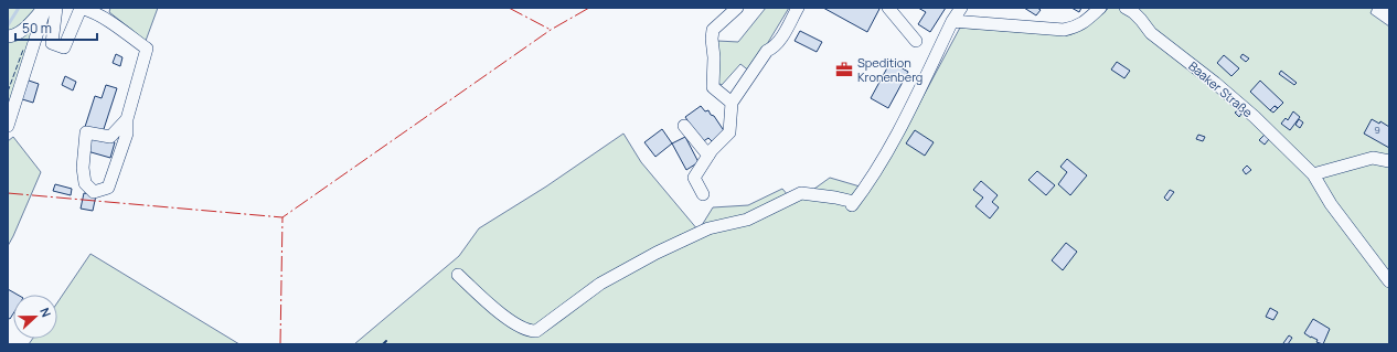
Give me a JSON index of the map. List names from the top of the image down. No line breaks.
{"streets":{"street":["Baaker Straße"]},"places":{"office":["Spedition Kronenberg"]},"house_numbers":["9"],"scale_bar":"50 m","north":"right"}
